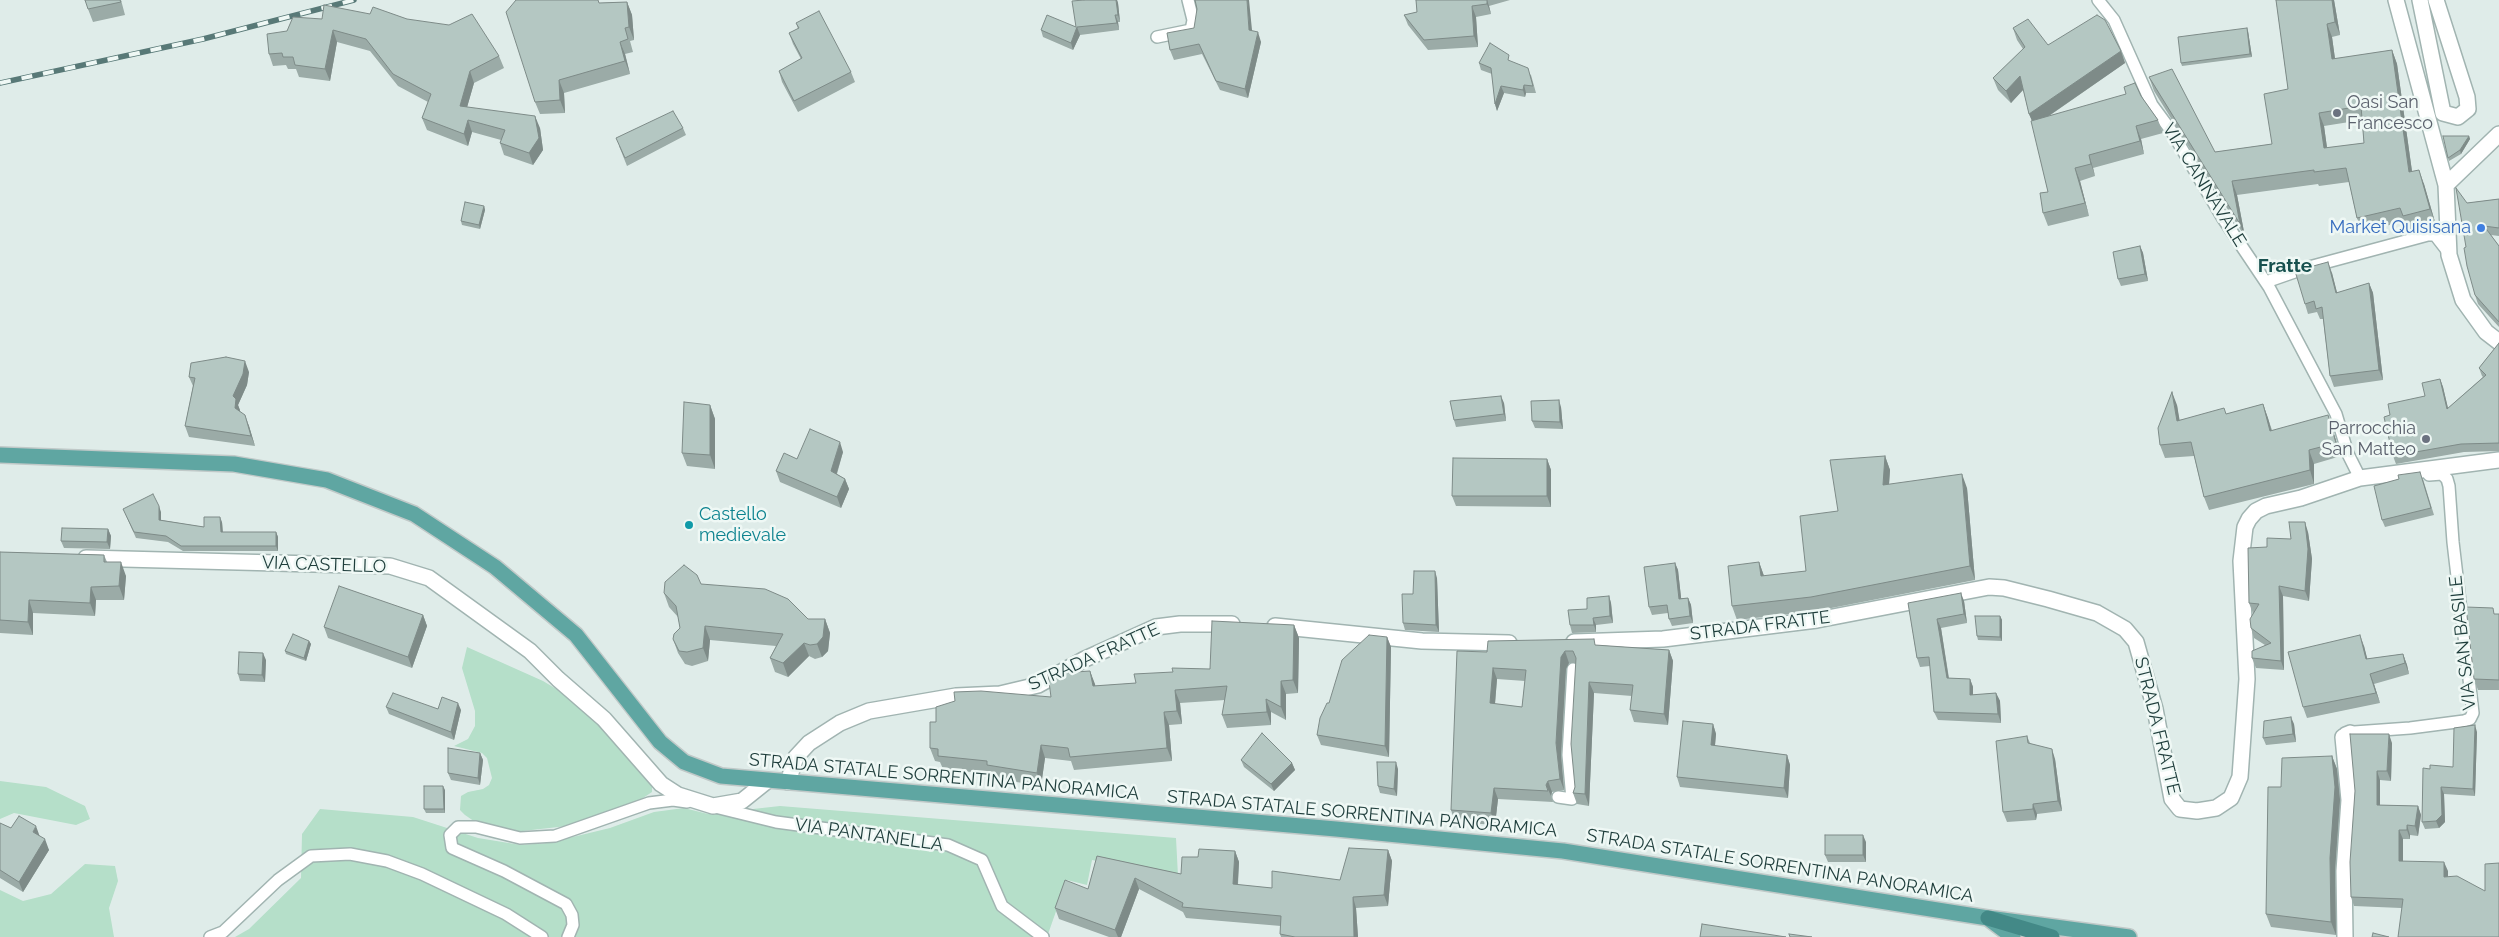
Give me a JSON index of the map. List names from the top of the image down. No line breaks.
{"streets":{"main road":["STRADA STATALE SORRENTINA PANORAMICA"],"street":["VIA CASTELLO","STRADA FRATTE","VIA SAN BASILE"],"lane":["VIA CANNAVALE","VIA PANTANELLA"]},"crossings":[["VIA CANNAVALE","STRADA FRATTE"],["VIA CASTELLO","VIA PANTANELLA"],["STRADA FRATTE","STRADA STATALE SORRENTINA PANORAMICA"]],"districts":["Fratte"],"places":["Oasi San Francesco","Market Quisisana","Parrocchia San Matteo","Castello medievale"]}
